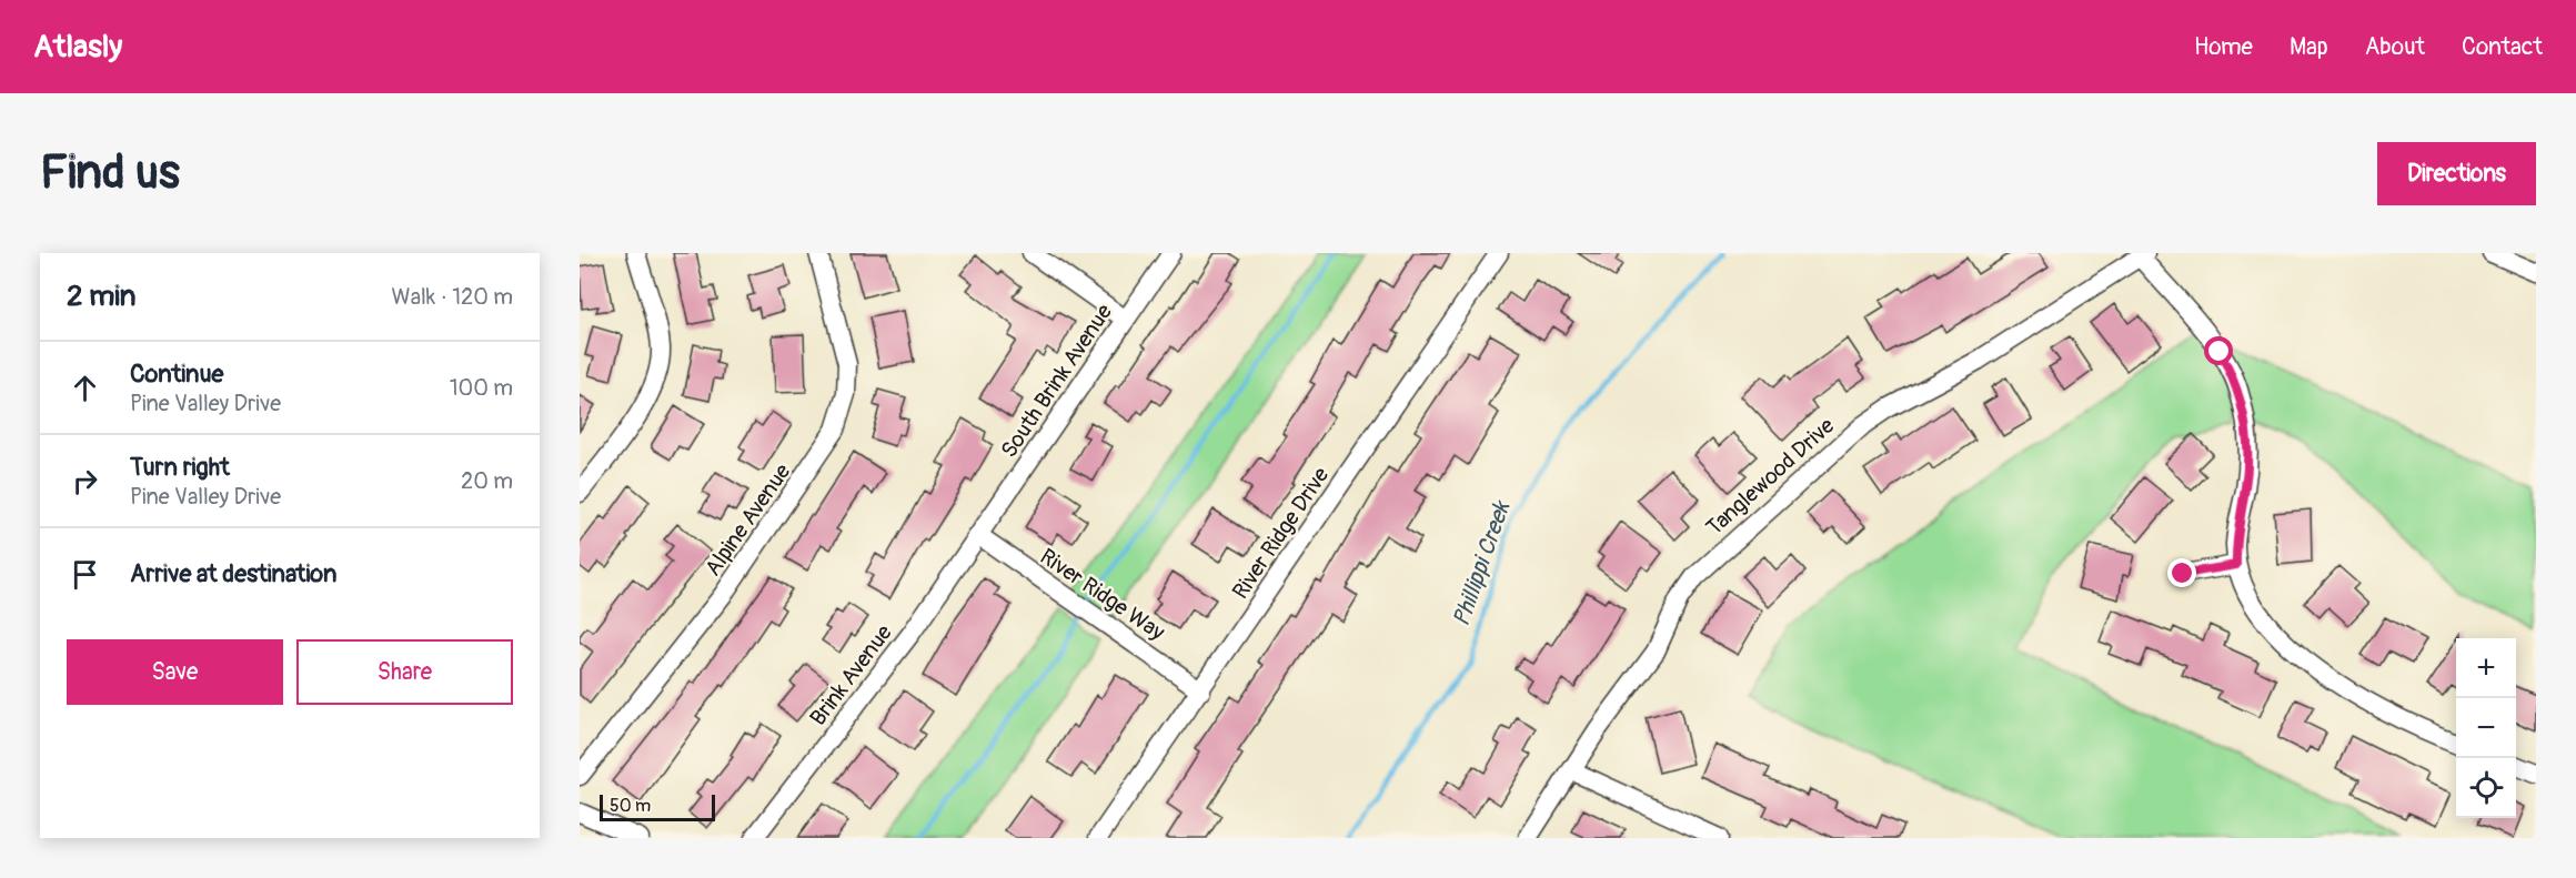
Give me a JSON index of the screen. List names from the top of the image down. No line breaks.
{"streets":{"street":["South Brink Avenue","Tanglewood Drive","Alpine Avenue","River Ridge Drive","River Ridge Way","Brink Avenue"]},"crossings":[["South Brink Avenue","River Ridge Way"],["South Brink Avenue","Brink Avenue"],["River Ridge Drive","River Ridge Way"],["River Ridge Way","Brink Avenue"]],"water":["Phillippi Creek"],"scale_bar":"50 m","page":{"header":"Atlasly","nav":["Home","Map","About","Contact"],"buttons":["Directions",["Save","Share"]],"title":"Find us","heading":["2 min","Walk · 120 m"],"list":[["Continue","Pine Valley Drive","100 m"],["Turn right","Pine Valley Drive","20 m"],"Arrive at destination"],"map_buttons":["+","−"],"scale":"50 m"}}
